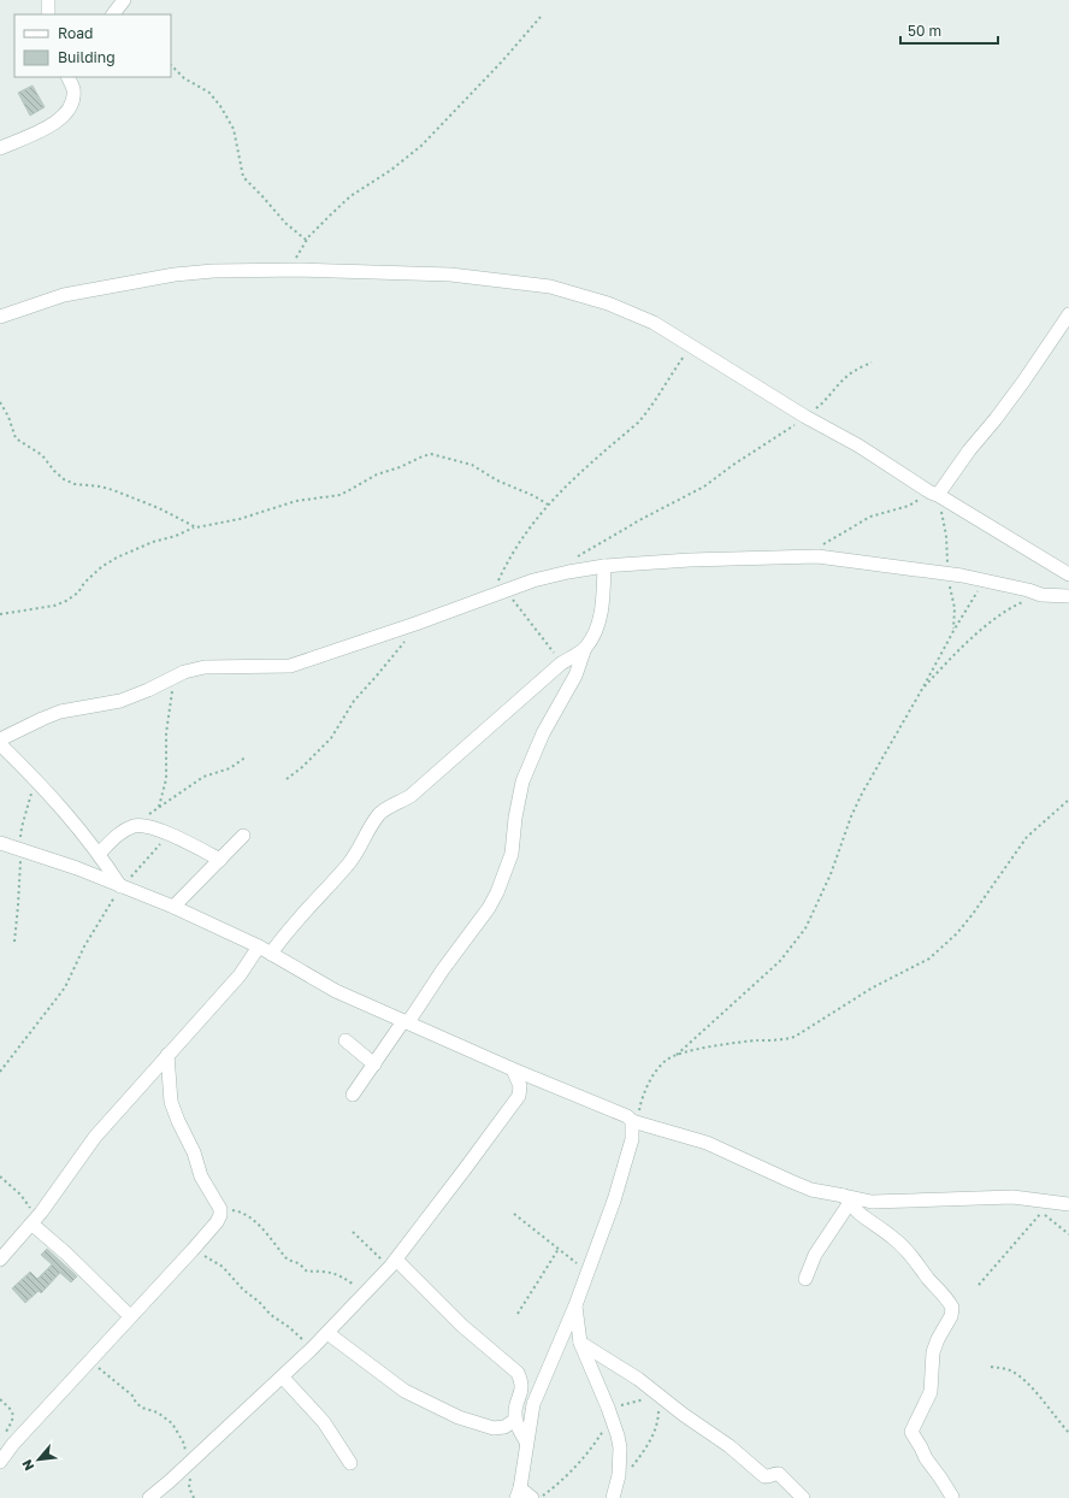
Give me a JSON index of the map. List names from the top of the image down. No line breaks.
{"legend":["Road","Building"],"scale_bar":"50 m","north":"bottom left"}
